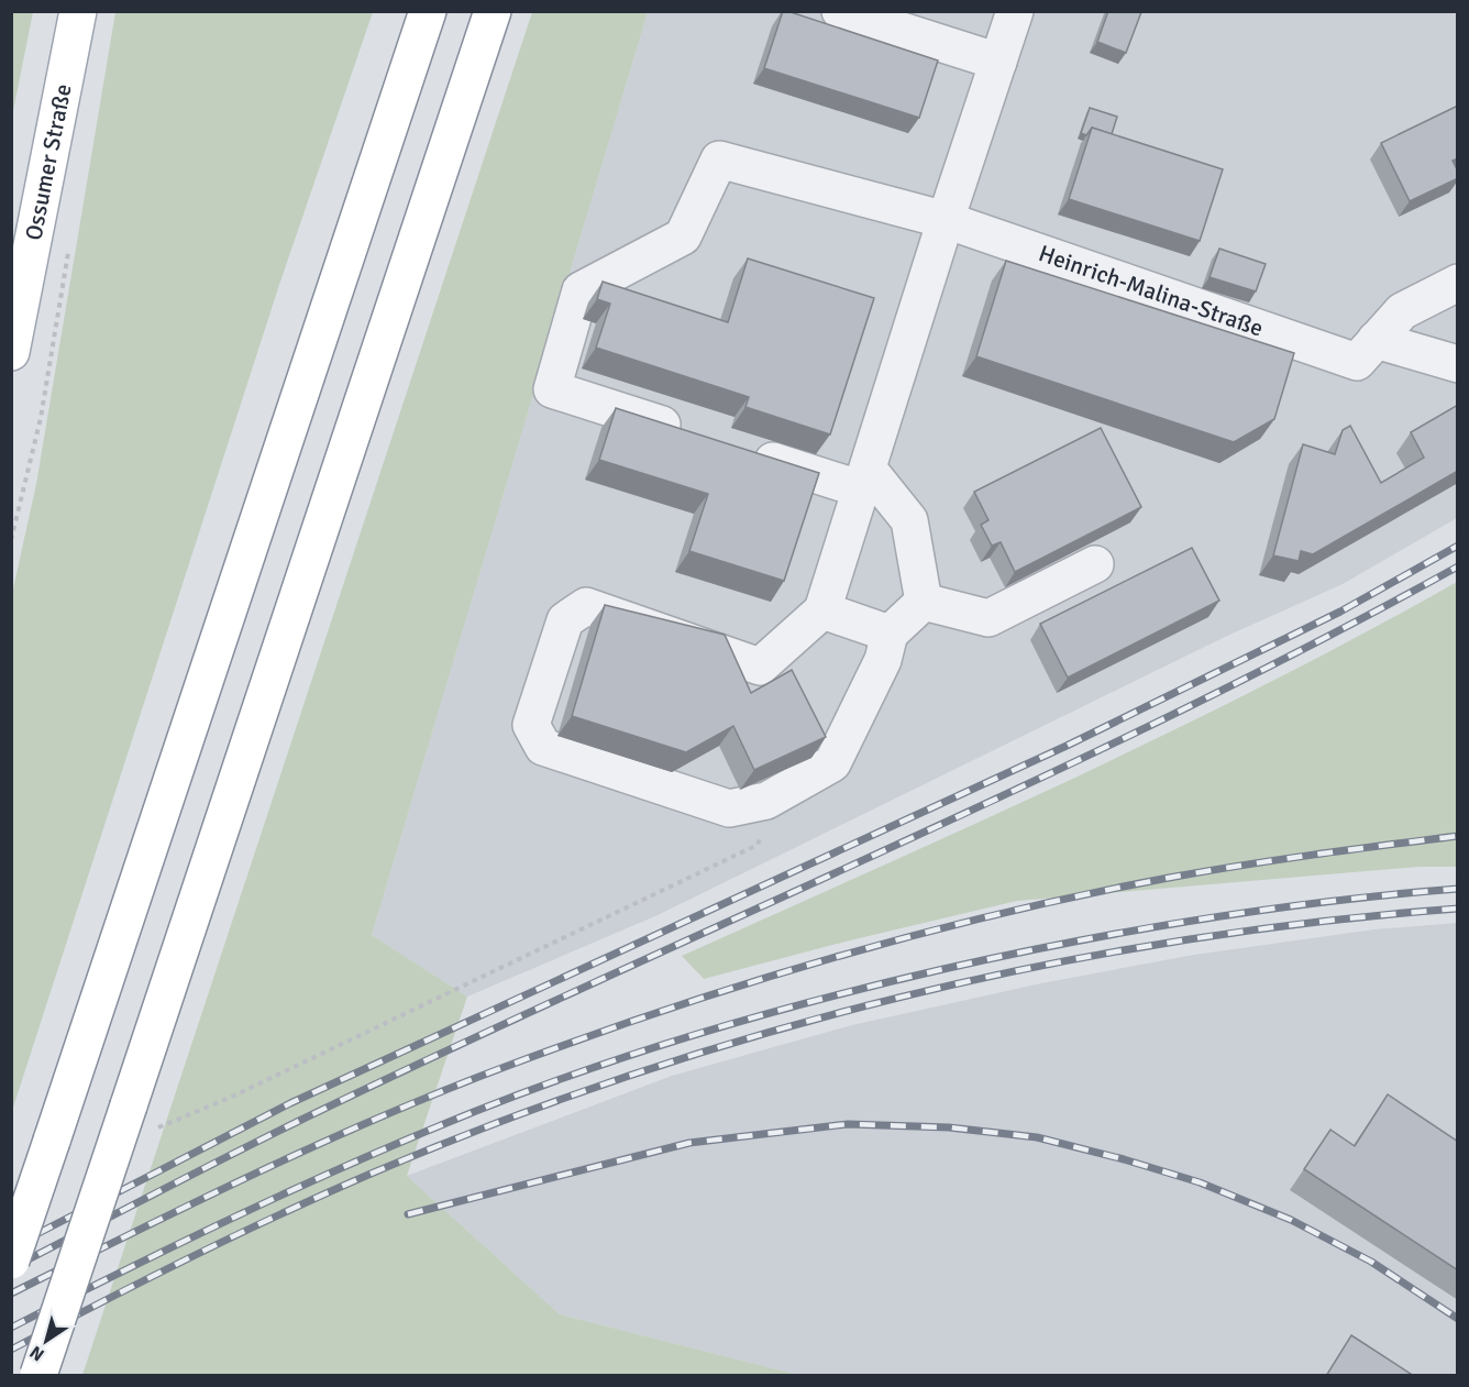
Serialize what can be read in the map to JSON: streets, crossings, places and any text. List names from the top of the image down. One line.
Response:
{"streets":{"main road":["Ossumer Straße"],"street":["Heinrich-Malina-Straße"]},"north":"bottom left"}
